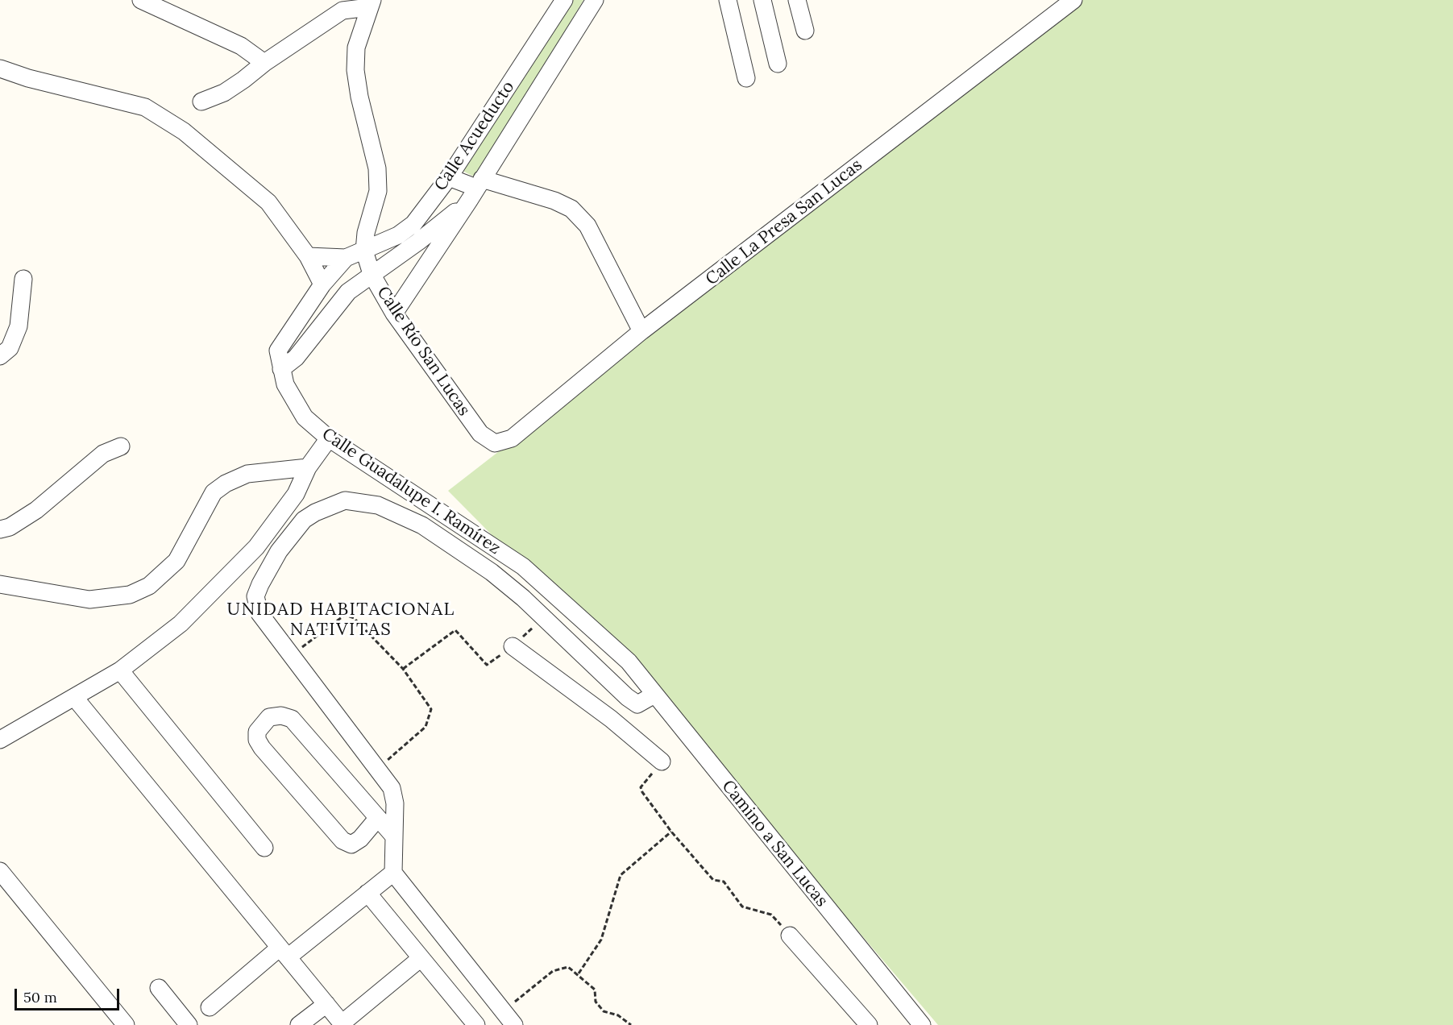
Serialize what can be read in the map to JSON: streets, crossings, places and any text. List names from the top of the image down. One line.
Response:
{"streets":{"street":["Calle Acueducto","Calle La Presa San Lucas","Calle Río San Lucas","Calle Guadalupe I. Ramírez","Camino a San Lucas"]},"crossings":[["Calle Acueducto","Calle Río San Lucas"],["Calle Acueducto","Calle Guadalupe I. Ramírez"],["Calle La Presa San Lucas","Calle Río San Lucas"],["Calle Río San Lucas","Calle Guadalupe I. Ramírez"],["Calle Guadalupe I. Ramírez","Camino a San Lucas"]],"districts":["UNIDAD HABITACIONAL NATIVITAS"],"scale_bar":"50 m"}
